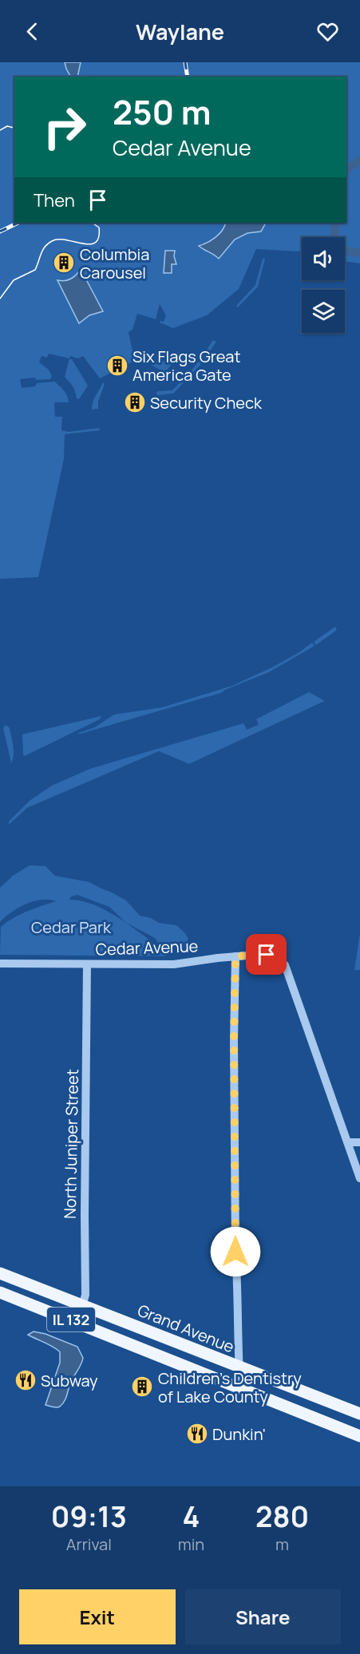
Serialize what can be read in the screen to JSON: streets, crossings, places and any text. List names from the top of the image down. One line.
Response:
{"streets":{"main road":["IL 132","Grand Avenue"],"street":["Cedar Avenue","North Juniper Street"]},"crossings":[["Cedar Avenue","North Juniper Street"],["North Juniper Street","IL 132"],["North Juniper Street","Grand Avenue"]],"parks":["Cedar Park"],"places":{"building":["Columbia Carousel","Six Flags Great America Gate","Security Check","Children's Dentistry of Lake County"],"restaurant":["Subway","Dunkin'"]},"page":{"header":"Waylane","turn":["250 m","Cedar Avenue"],"then":"Then","eta":["09:13","Arrival","4","min","280","m"],"buttons":["Exit","Share"]}}
